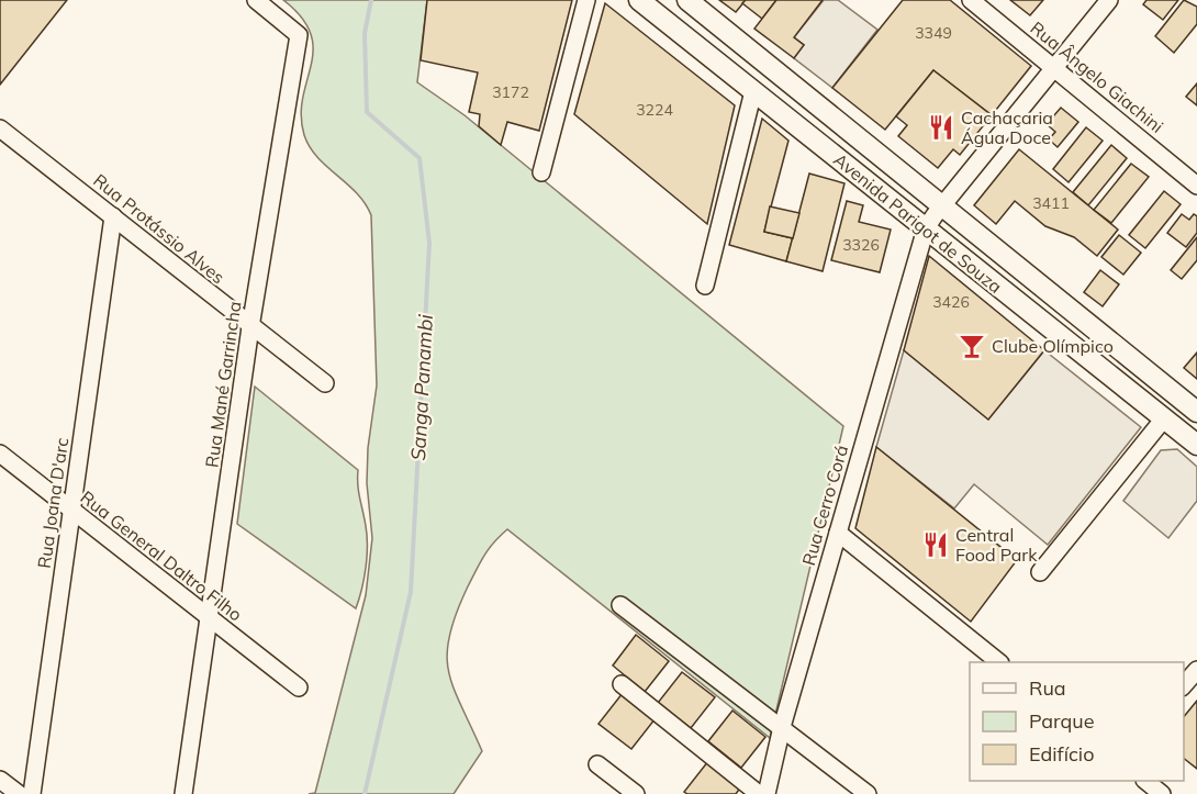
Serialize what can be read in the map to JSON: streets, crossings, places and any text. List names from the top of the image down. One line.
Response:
{"streets":{"main road":["Avenida Parigot de Souza"],"street":["Rua Ângelo Giachini","Rua Protássio Alves","Rua Mané Garrincha","Rua Joana D'arc","Rua Cerro Corá","Rua General Daltro Filho"]},"crossings":[["Rua Ângelo Giachini","Rua Cerro Corá"],["Avenida Parigot de Souza","Rua Cerro Corá"],["Rua Protássio Alves","Rua Mané Garrincha"],["Rua Protássio Alves","Rua Joana D'arc"],["Rua Mané Garrincha","Rua General Daltro Filho"],["Rua Joana D'arc","Rua General Daltro Filho"]],"water":["Sanga Panambi"],"places":{"restaurant":["Cachaçaria Água Doce","Central Food Park"],"bar":["Clube Olímpico"]},"house_numbers":["3349","3172","3224","3411","3326","3426"],"legend":["Rua","Parque","Edifício"]}
